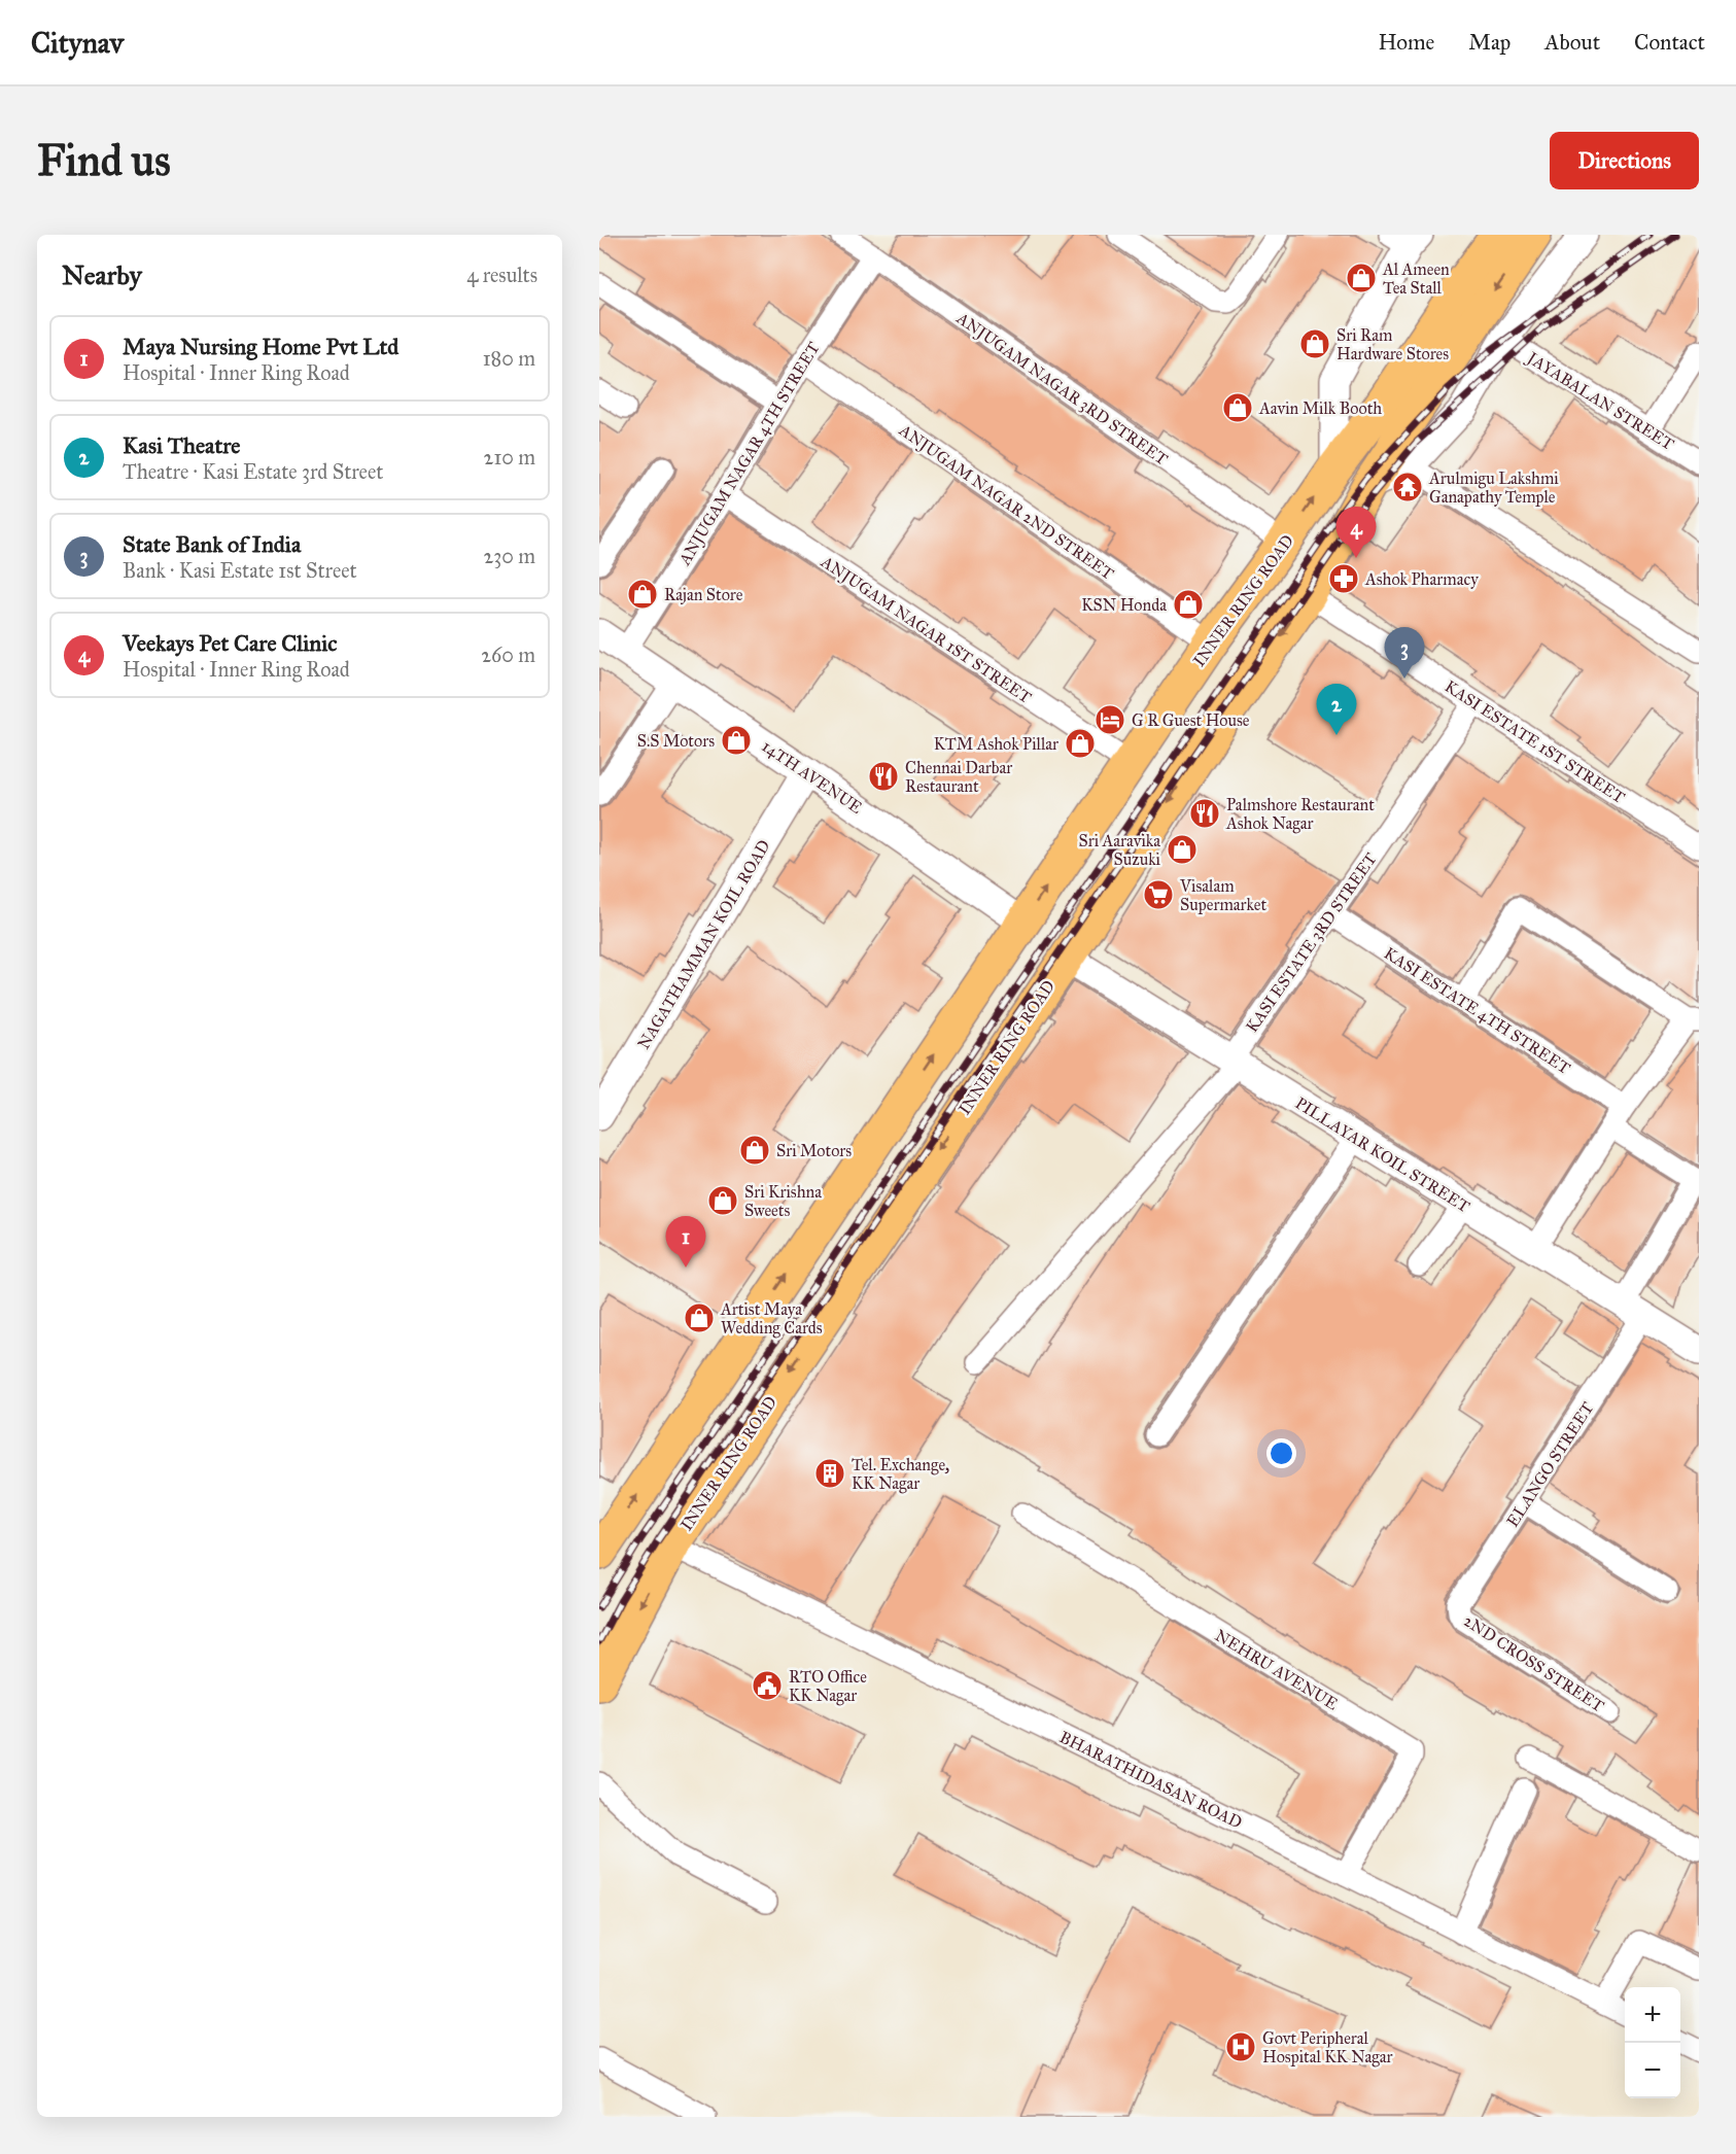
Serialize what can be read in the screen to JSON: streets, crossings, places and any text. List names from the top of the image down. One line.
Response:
{"streets":{"main road":["INNER RING ROAD"],"street":["ANJUGAM NAGAR 3RD STREET","JAYABALAN STREET","ANJUGAM NAGAR 4TH STREET","ANJUGAM NAGAR 2ND STREET","ANJUGAM NAGAR 1ST STREET","KASI ESTATE 1ST STREET","14TH AVENUE","KASI ESTATE 3RD STREET","NAGATHAMMAN KOIL ROAD","KASI ESTATE 4TH STREET","PILLAYAR KOIL STREET","ELANGO STREET","2ND CROSS STREET","NEHRU AVENUE","BHARATHIDASAN ROAD"]},"crossings":[["ANJUGAM NAGAR 3RD STREET","ANJUGAM NAGAR 4TH STREET"],["ANJUGAM NAGAR 3RD STREET","INNER RING ROAD"],["ANJUGAM NAGAR 4TH STREET","ANJUGAM NAGAR 2ND STREET"],["ANJUGAM NAGAR 4TH STREET","ANJUGAM NAGAR 1ST STREET"],["ANJUGAM NAGAR 4TH STREET","14TH AVENUE"],["ANJUGAM NAGAR 2ND STREET","INNER RING ROAD"],["INNER RING ROAD","ANJUGAM NAGAR 1ST STREET"],["INNER RING ROAD","KASI ESTATE 1ST STREET"],["INNER RING ROAD","14TH AVENUE"],["INNER RING ROAD","PILLAYAR KOIL STREET"],["INNER RING ROAD","BHARATHIDASAN ROAD"],["KASI ESTATE 1ST STREET","KASI ESTATE 3RD STREET"],["14TH AVENUE","NAGATHAMMAN KOIL ROAD"],["KASI ESTATE 3RD STREET","KASI ESTATE 4TH STREET"],["KASI ESTATE 3RD STREET","PILLAYAR KOIL STREET"],["PILLAYAR KOIL STREET","ELANGO STREET"],["ELANGO STREET","2ND CROSS STREET"],["NEHRU AVENUE","BHARATHIDASAN ROAD"]],"places":{"shop":["Al Ameen Tea Stall","Sri Ram Hardware Stores","Aavin Milk Booth","Rajan Store","KSN Honda","S.S Motors","KTM Ashok Pillar","Sri Aaravika Suzuki","Sri Motors","Sri Krishna Sweets","Artist Maya Wedding Cards"],"temple":["Arulmigu Lakshmi Ganapathy Temple"],"pharmacy":["Ashok Pharmacy"],"hotel":["G R Guest House"],"restaurant":["Chennai Darbar Restaurant","Palmshore Restaurant Ashok Nagar"],"supermarket":["Visalam Supermarket"],"building":["Tel. Exchange, KK Nagar"],"public building":["RTO Office KK Nagar"],"hospital":["Govt Peripheral Hospital KK Nagar"]},"page":{"header":"Citynav","nav":["Home","Map","About","Contact"],"buttons":"Directions","title":"Find us","heading":["Nearby","4 results"],"list":[{"mark":"1","name":"Maya Nursing Home Pvt Ltd","note":"Hospital · Inner Ring Road","value":"180 m"},{"mark":"2","name":"Kasi Theatre","note":"Theatre · Kasi Estate 3rd Street","value":"210 m"},{"mark":"3","name":"State Bank of India","note":"Bank · Kasi Estate 1st Street","value":"230 m"},{"mark":"4","name":"Veekays Pet Care Clinic","note":"Hospital · Inner Ring Road","value":"260 m"}],"pins":["4","3","2","1"],"map_buttons":["+","−"]}}
